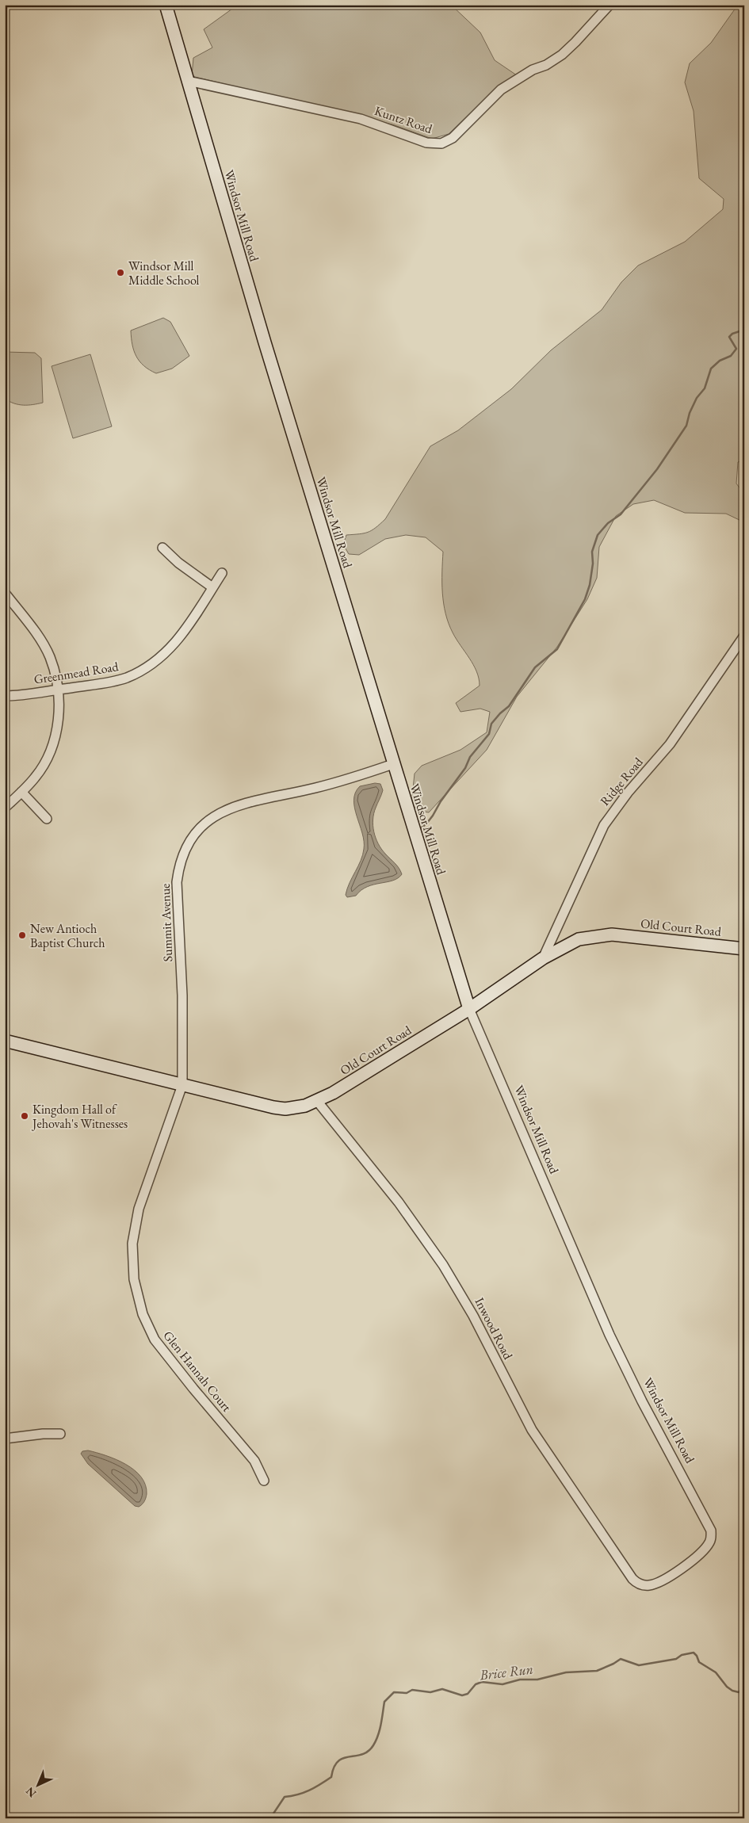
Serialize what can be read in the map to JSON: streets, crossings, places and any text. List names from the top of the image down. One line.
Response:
{"streets":{"main road":["Windsor Mill Road","Old Court Road"],"street":["Kuntz Road","Greenmead Road","Ridge Road","Summit Avenue","Inwood Road","Glen Hannah Court"]},"crossings":[["Kuntz Road","Windsor Mill Road"],["Windsor Mill Road","Summit Avenue"],["Windsor Mill Road","Old Court Road"],["Windsor Mill Road","Inwood Road"],["Ridge Road","Old Court Road"],["Summit Avenue","Old Court Road"],["Summit Avenue","Glen Hannah Court"],["Old Court Road","Inwood Road"],["Old Court Road","Glen Hannah Court"]],"water":["Brice Run"],"places":["Windsor Mill Middle School","New Antioch Baptist Church","Kingdom Hall of Jehovah's Witnesses"],"north":"bottom left"}
